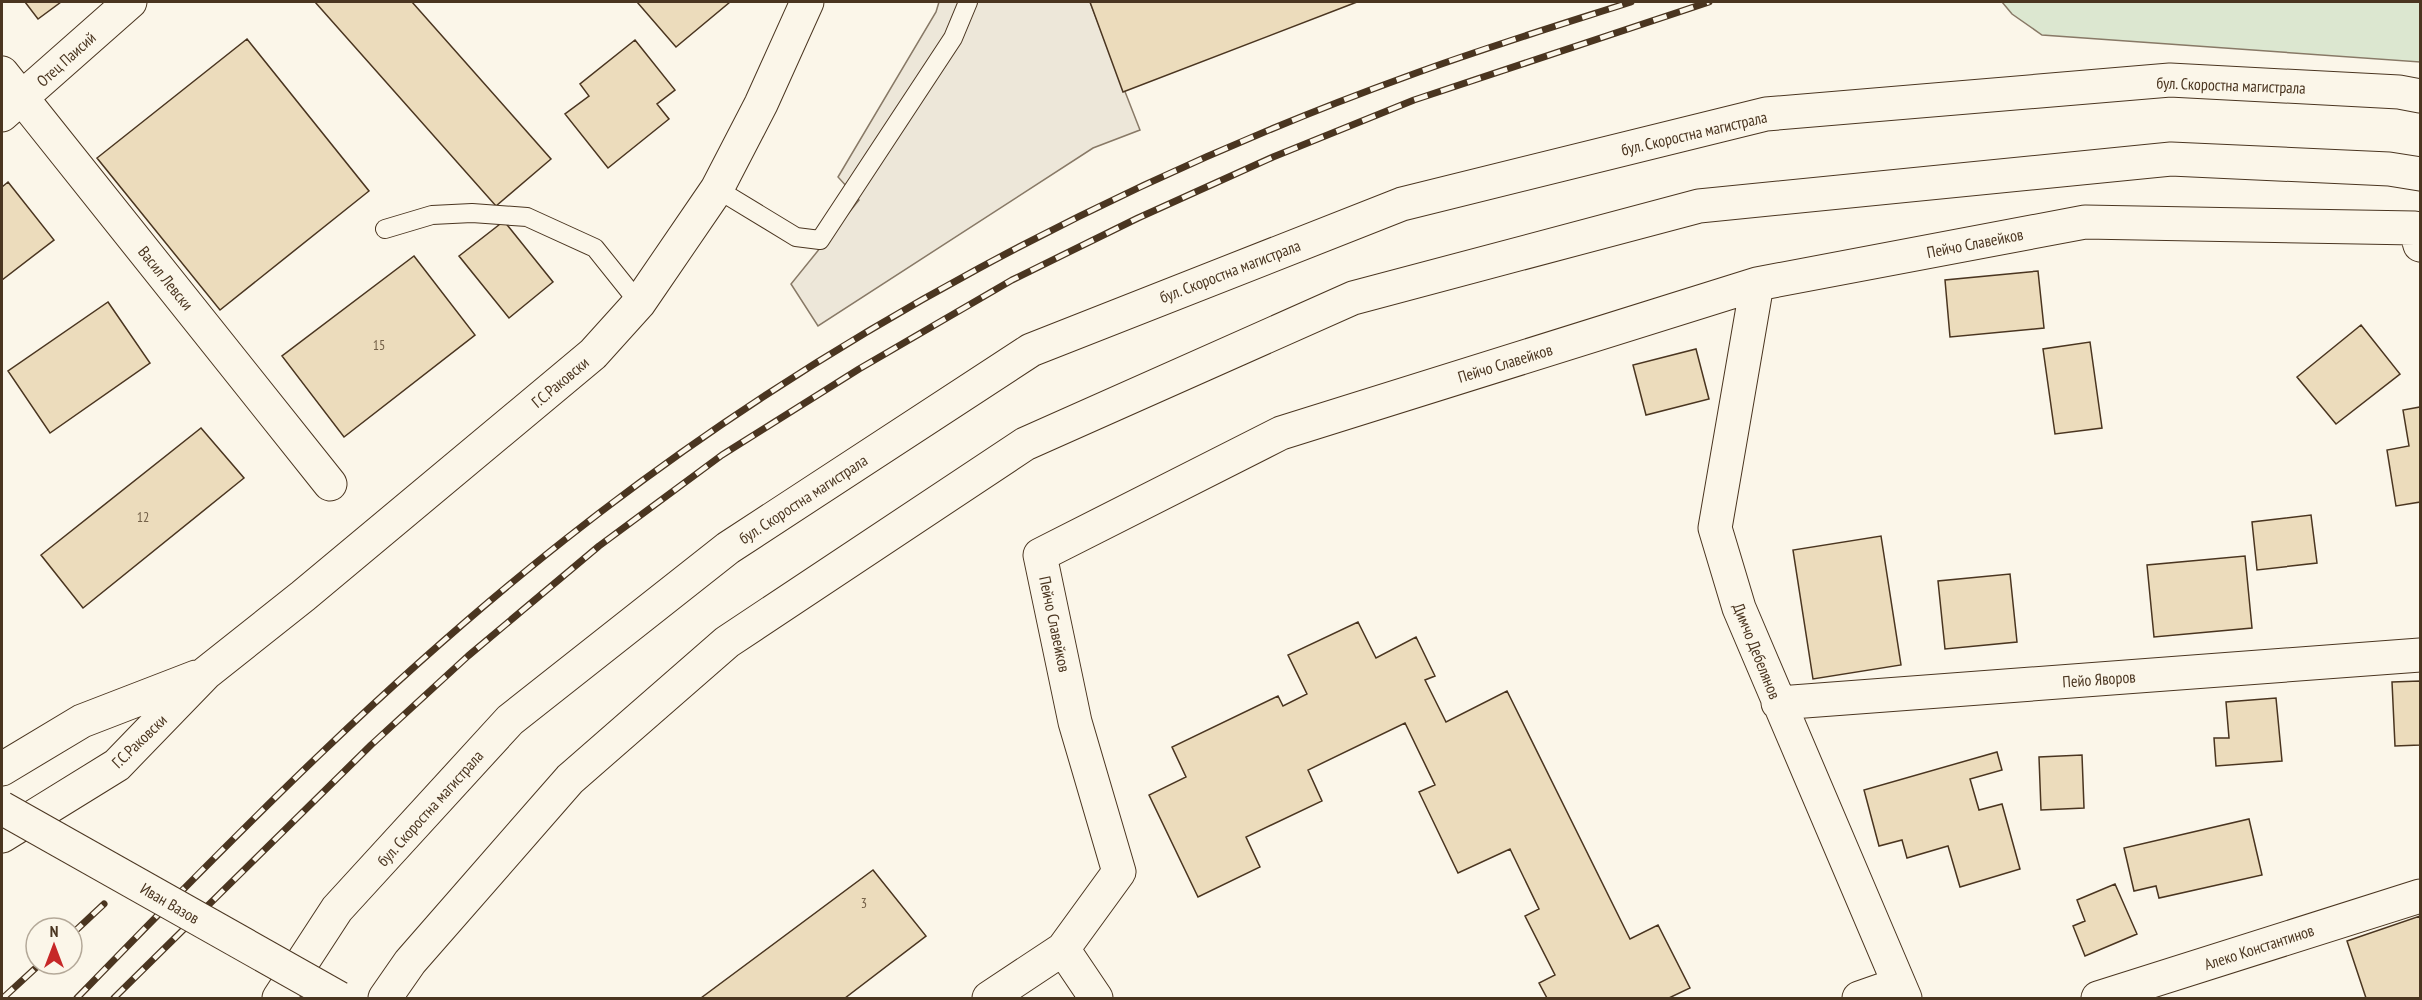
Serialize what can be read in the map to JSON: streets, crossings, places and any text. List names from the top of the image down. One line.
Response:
{"streets":{"main road":["Отец Паисий","бул. Скоростна магистрала","Пейчо Славейков","Васил Левски","Г.С.Раковски","Димчо Дебелянов","Пейо Яворов","Иван Вазов","Алеко Константинов"]},"crossings":[["Отец Паисий","Васил Левски"],["Пейчо Славейков","Димчо Дебелянов"],["Димчо Дебелянов","Пейо Яворов"]],"house_numbers":["15","12","3"],"north":"top"}
